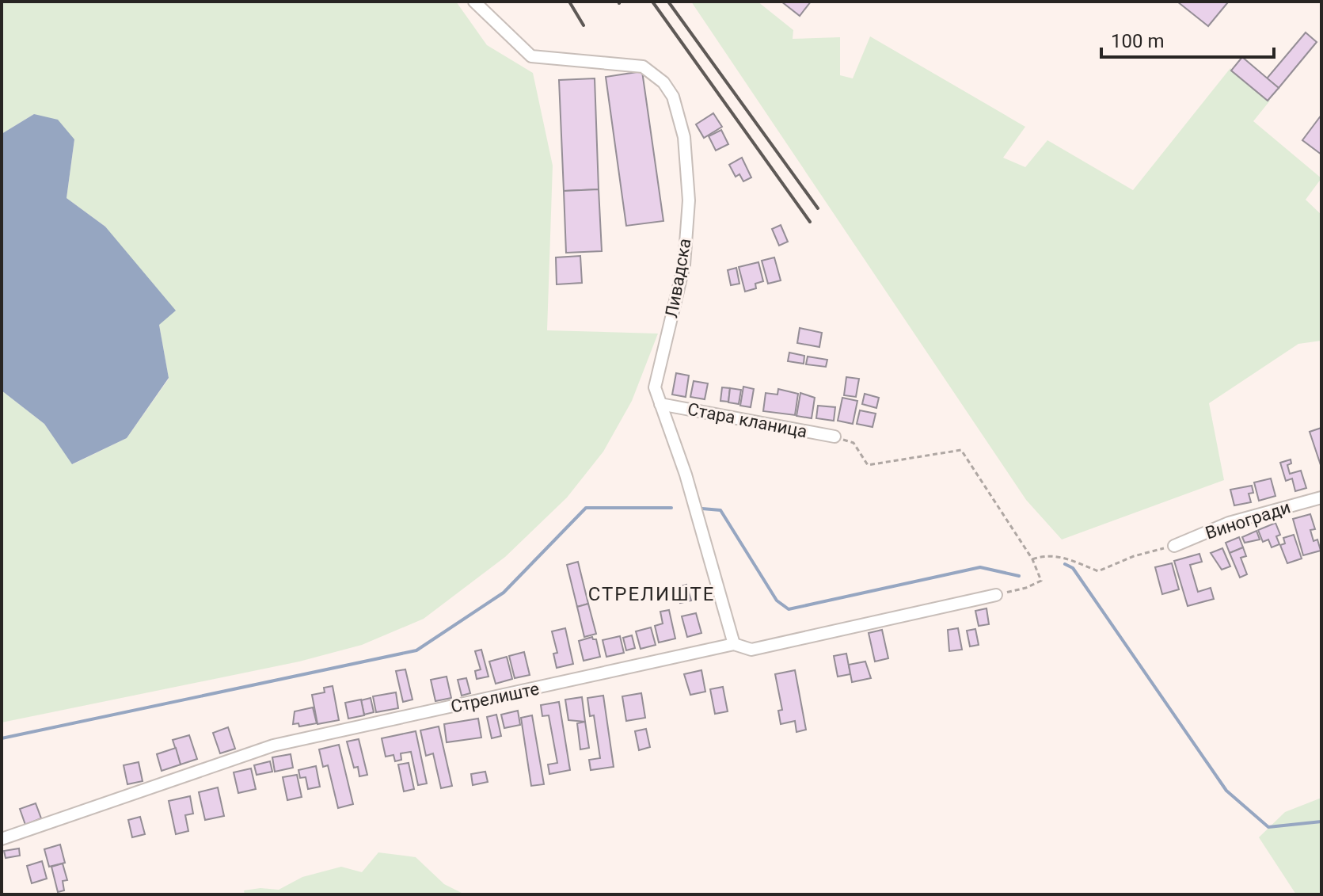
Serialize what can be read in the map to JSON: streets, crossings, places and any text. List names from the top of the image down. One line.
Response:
{"streets":{"street":["Ливадска","Стара кланица","Виногради","Стрелиште"]},"crossings":[["Ливадска","Стара кланица"],["Ливадска","Стрелиште"]],"districts":["СТРЕЛИШТЕ"],"scale_bar":"100 m"}
